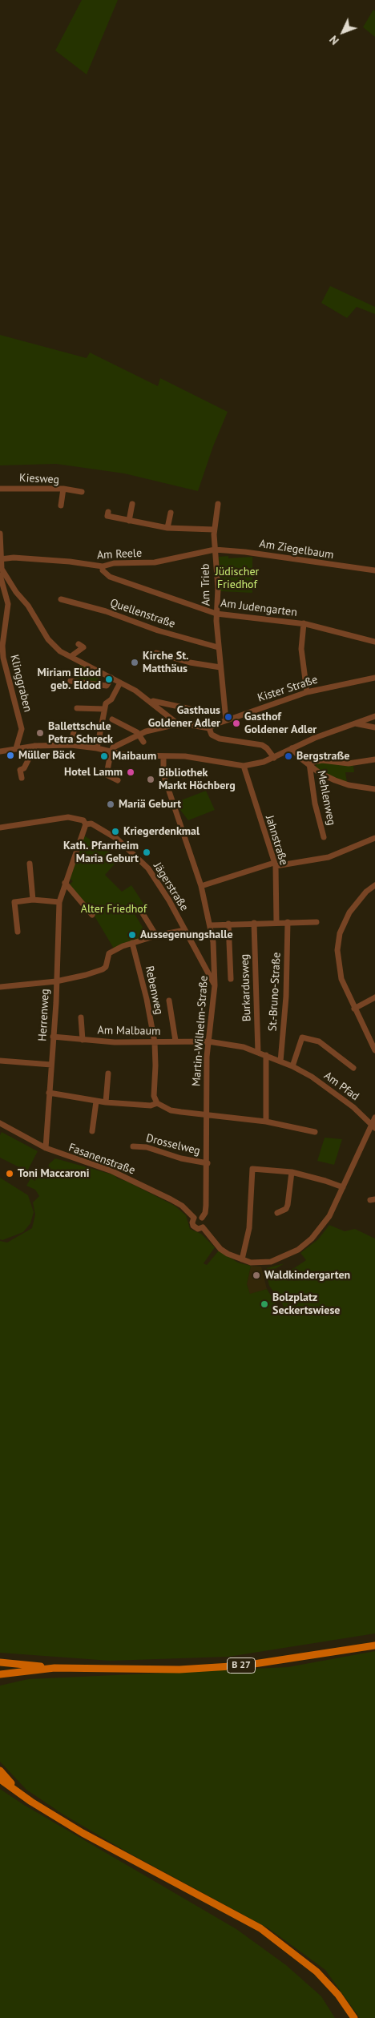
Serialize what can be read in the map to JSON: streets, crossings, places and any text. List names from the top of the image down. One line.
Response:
{"streets":{"main road":["B 27"],"street":["Kiesweg","Am Ziegelbaum","Am Reele","Am Trieb","Am Judengarten","Quellenstraße","Klinggraben","Kister Straße","Mehlenweg","Jahnstraße","Jägerstraße","Burkardusweg","Rebenweg","St.-Bruno-Straße","Herrenweg","Am Malbaum","Martin-Wilhelm-Straße","Am Pfad","Drosselweg","Fasanenstraße"]},"crossings":[["Am Ziegelbaum","Am Reele"],["Am Ziegelbaum","Am Trieb"],["Am Reele","Am Trieb"],["Am Reele","Am Judengarten"],["Am Trieb","Am Judengarten"],["Am Trieb","Quellenstraße"],["Am Trieb","Kister Straße"],["Jägerstraße","Herrenweg"],["Jägerstraße","Martin-Wilhelm-Straße"],["Burkardusweg","Am Pfad"],["Rebenweg","Am Malbaum"],["St.-Bruno-Straße","Am Pfad"],["Herrenweg","Am Malbaum"],["Herrenweg","Fasanenstraße"],["Am Malbaum","Martin-Wilhelm-Straße"],["Am Malbaum","Am Pfad"],["Martin-Wilhelm-Straße","Am Pfad"],["Martin-Wilhelm-Straße","Drosselweg"],["Martin-Wilhelm-Straße","Fasanenstraße"]],"parks":["Jüdischer Friedhof","Alter Friedhof"],"places":["Kirche St. Matthäus","Miriam Eldod geb. Eldod","Gasthaus Goldener Adler","Gasthof Goldener Adler","Ballettschule Petra Schreck","Müller Bäck","Maibaum","Bergstraße","Hotel Lamm","Bibliothek Markt Höchberg","Mariä Geburt","Kriegerdenkmal","Kath. Pfarrheim Maria Geburt","Aussegenungshalle","Toni Maccaroni","Waldkindergarten","Bolzplatz Seckertswiese"],"north":"bottom left"}
